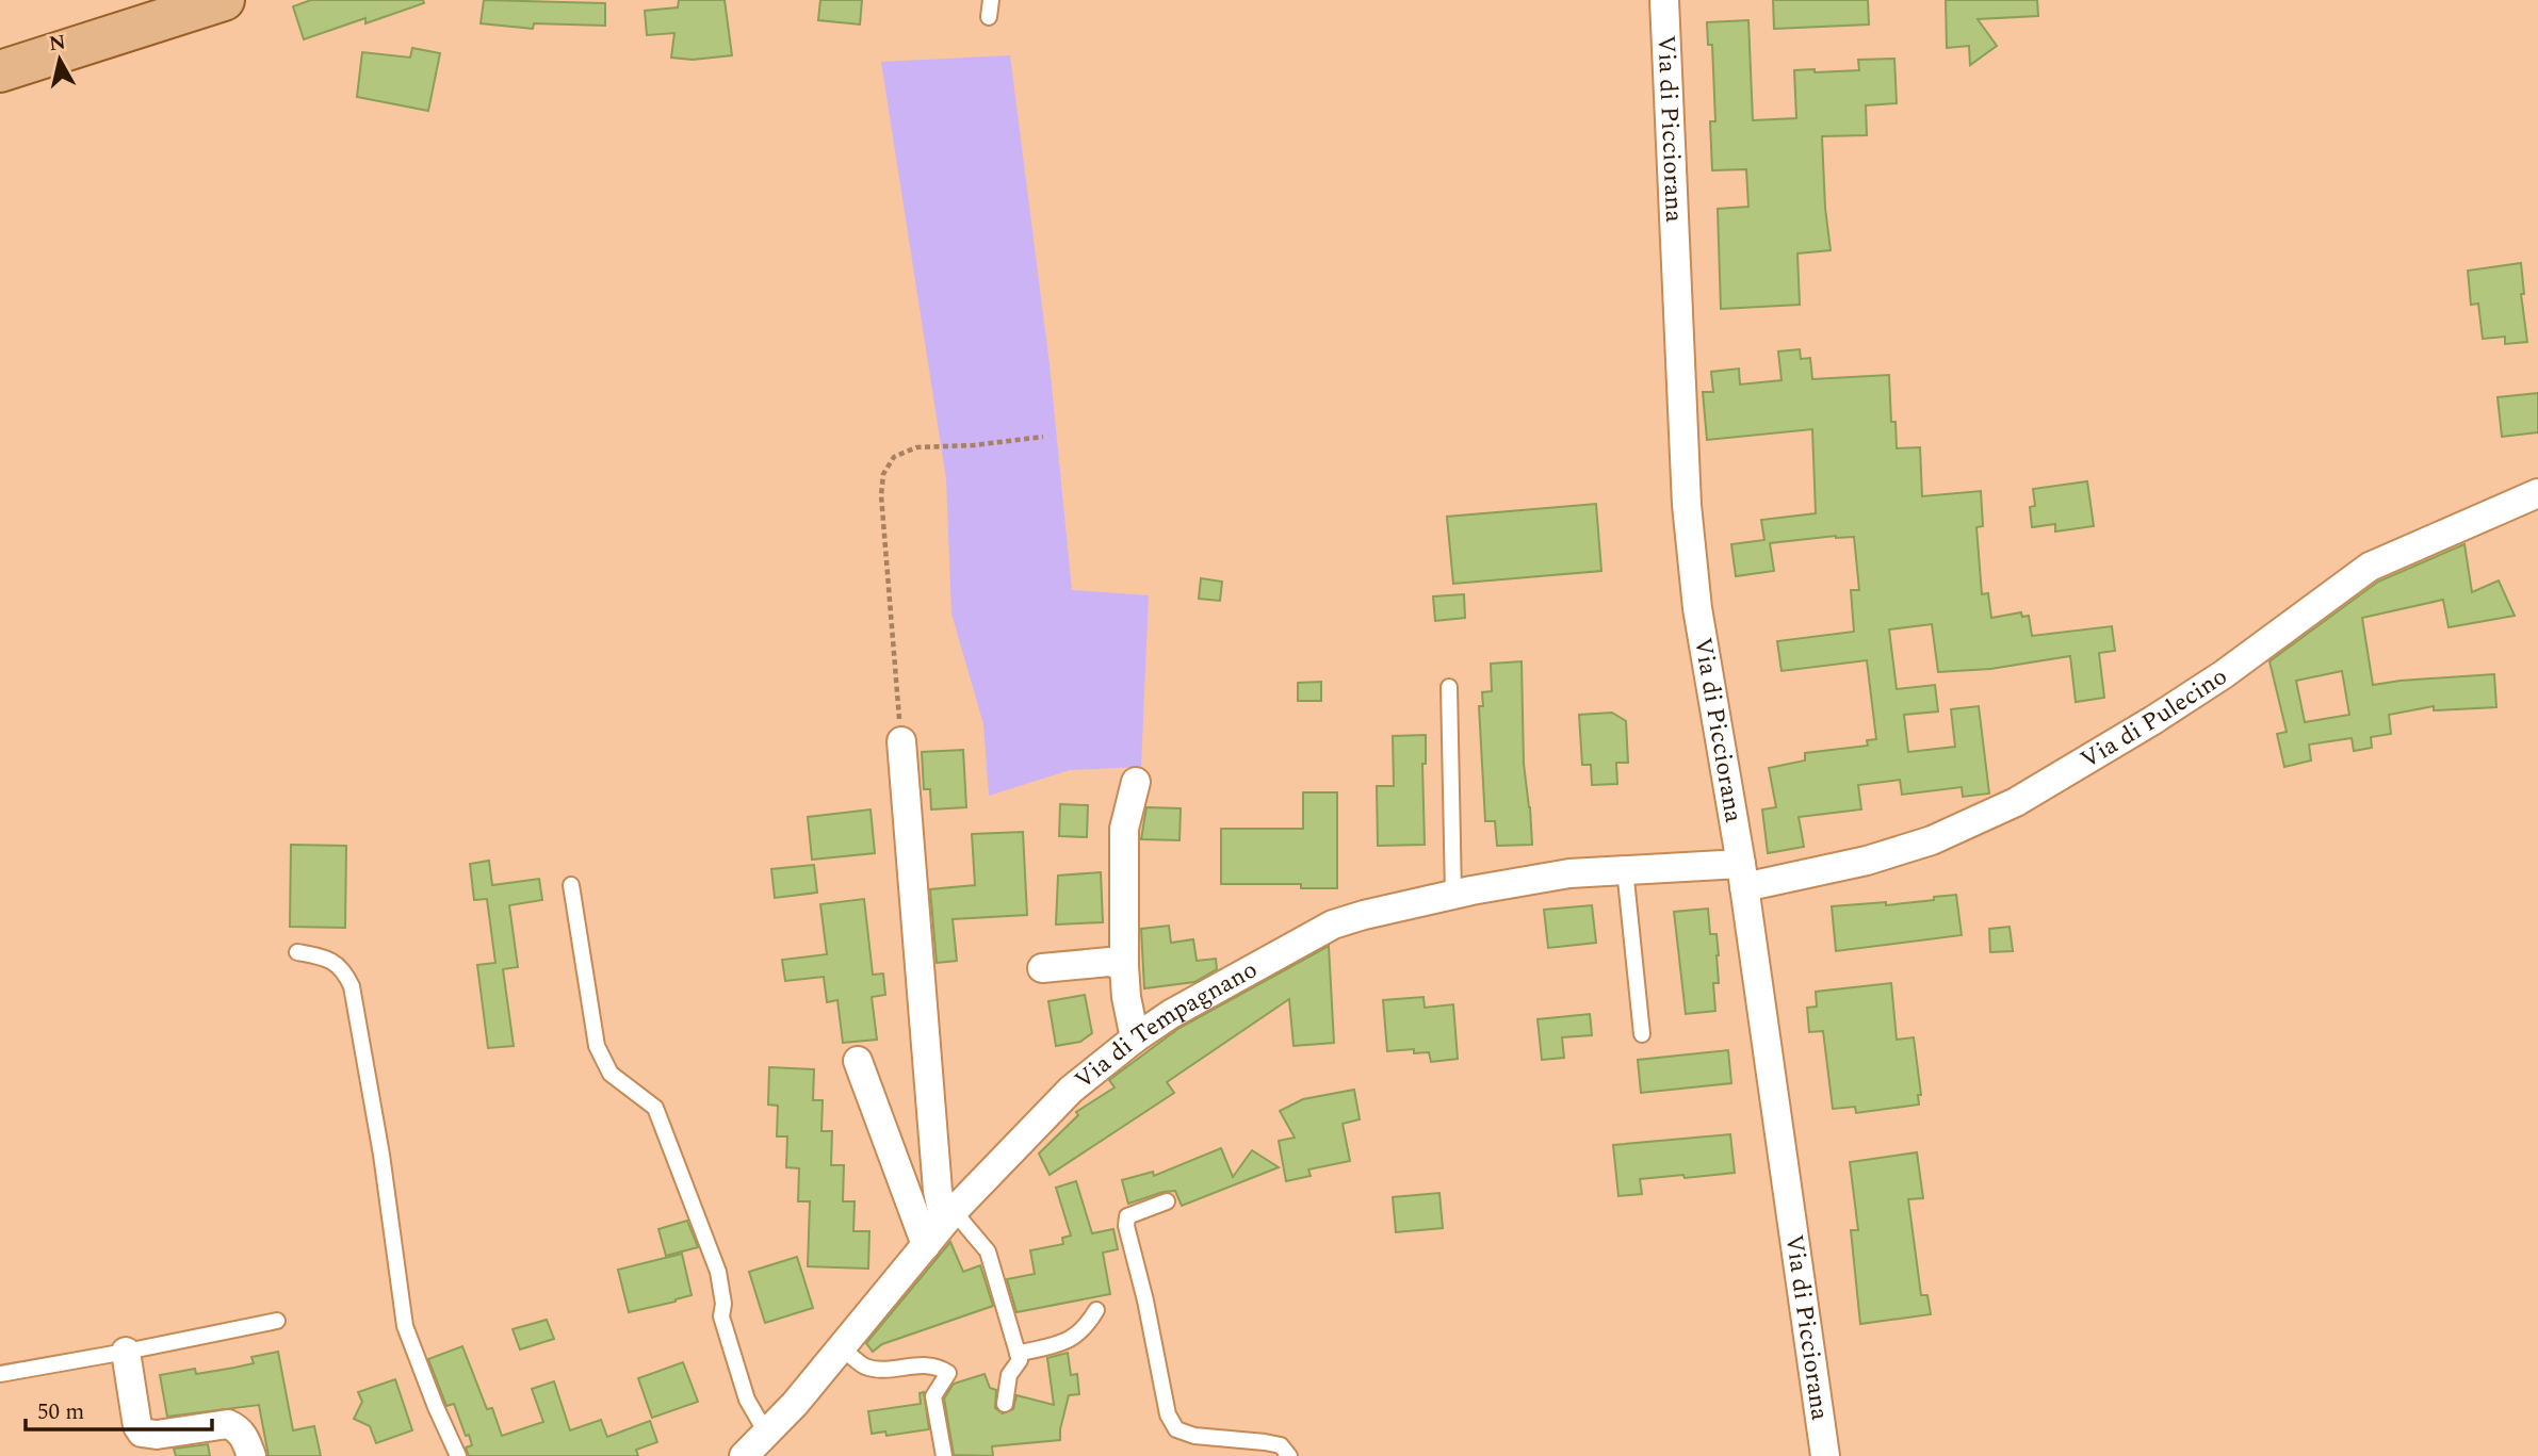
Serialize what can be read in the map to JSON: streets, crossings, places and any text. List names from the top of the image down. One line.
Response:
{"streets":{"street":["Via di Picciorana","Via di Pulecino","Via di Tempagnano"]},"crossings":[["Via di Picciorana","Via di Pulecino"],["Via di Picciorana","Via di Tempagnano"],["Via di Pulecino","Via di Tempagnano"]],"scale_bar":"50 m","north":"top"}
